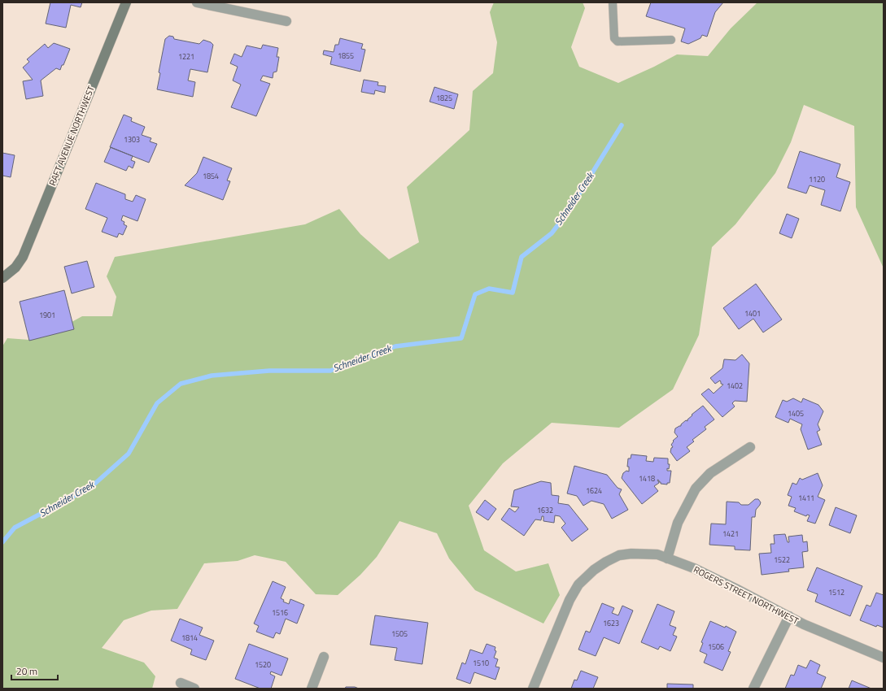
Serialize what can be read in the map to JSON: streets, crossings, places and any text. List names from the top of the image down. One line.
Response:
{"streets":{"street":["RAFT AVENUE NORTHWEST","ROGERS STREET NORTHWEST"]},"water":["Schneider Creek"],"house_numbers":["1855","1221","1825","1303","1854","1120","1401","1901","1402","1405","1418","1624","1411","1632","1421","1522","1512","1516","1623","1505","1814","1506","1510","1520"],"scale_bar":"20 m"}
